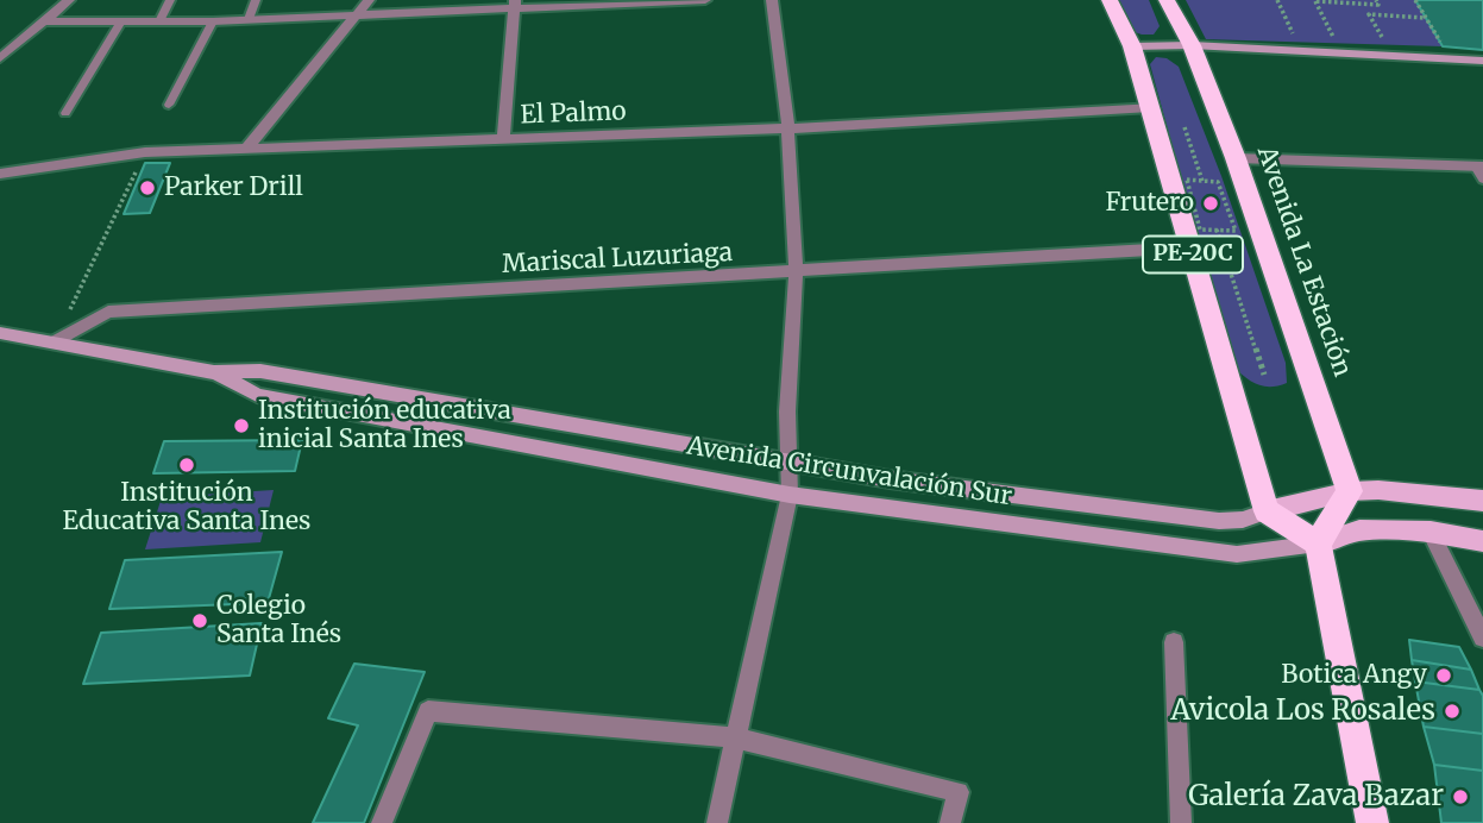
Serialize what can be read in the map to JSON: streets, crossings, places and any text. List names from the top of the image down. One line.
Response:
{"streets":{"highway":["PE-20C","Avenida La Estación"],"main road":["Avenida Circunvalación Sur"],"street":["El Palmo","Mariscal Luzuriaga"]},"crossings":[["El Palmo","PE-20C"],["PE-20C","Mariscal Luzuriaga"],["PE-20C","Avenida Circunvalación Sur"],["Mariscal Luzuriaga","Avenida Circunvalación Sur"],["Avenida La Estación","Avenida Circunvalación Sur"]],"places":["Parker Drill","Frutero","Institución educativa inicial Santa Ines","Institución Educativa Santa Ines","Colegio Santa Inés","Botica Angy","Avicola Los Rosales","Galería Zava Bazar"]}
